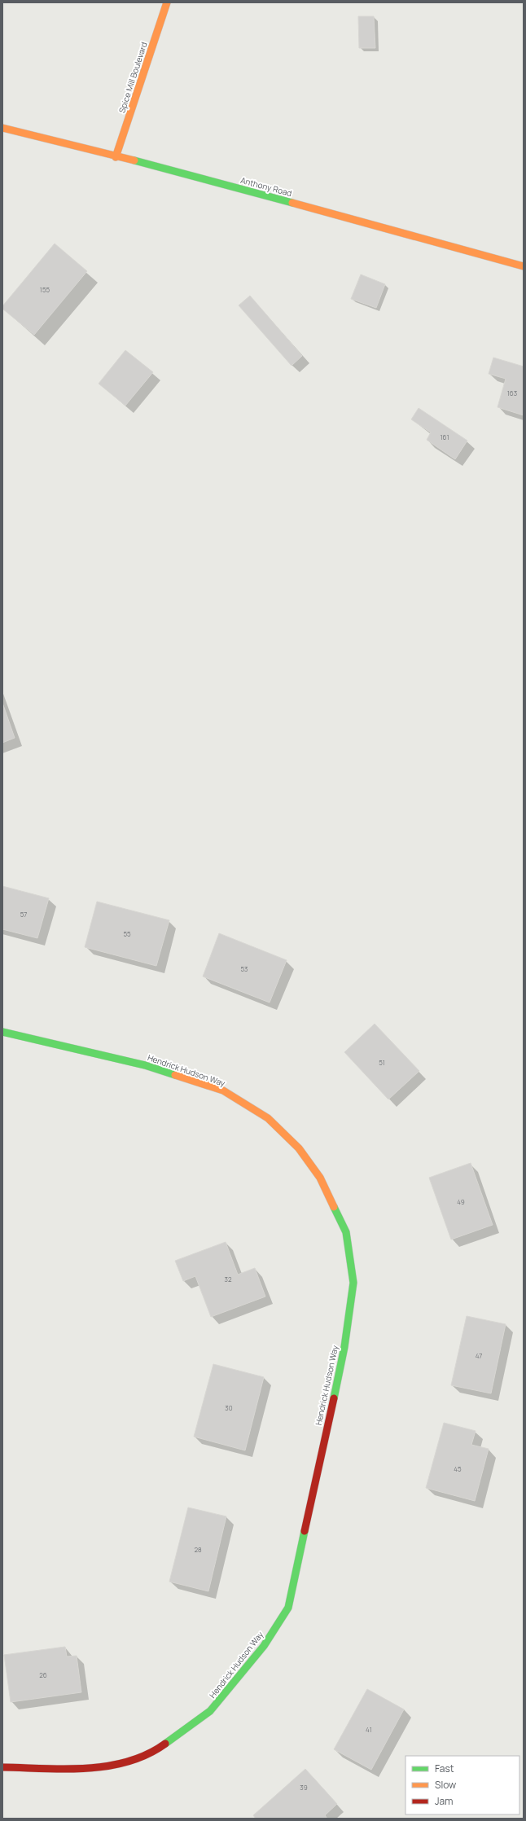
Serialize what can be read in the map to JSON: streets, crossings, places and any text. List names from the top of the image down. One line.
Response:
{"streets":{"street":["Spice Mill Boulevard","Anthony Road","Hendrick Hudson Way"]},"crossings":[["Spice Mill Boulevard","Anthony Road"]],"house_numbers":["155","163","161","57","55","53","51","49","32","47","30","45","28","26","41","39"],"legend":["Fast","Slow","Jam"]}
